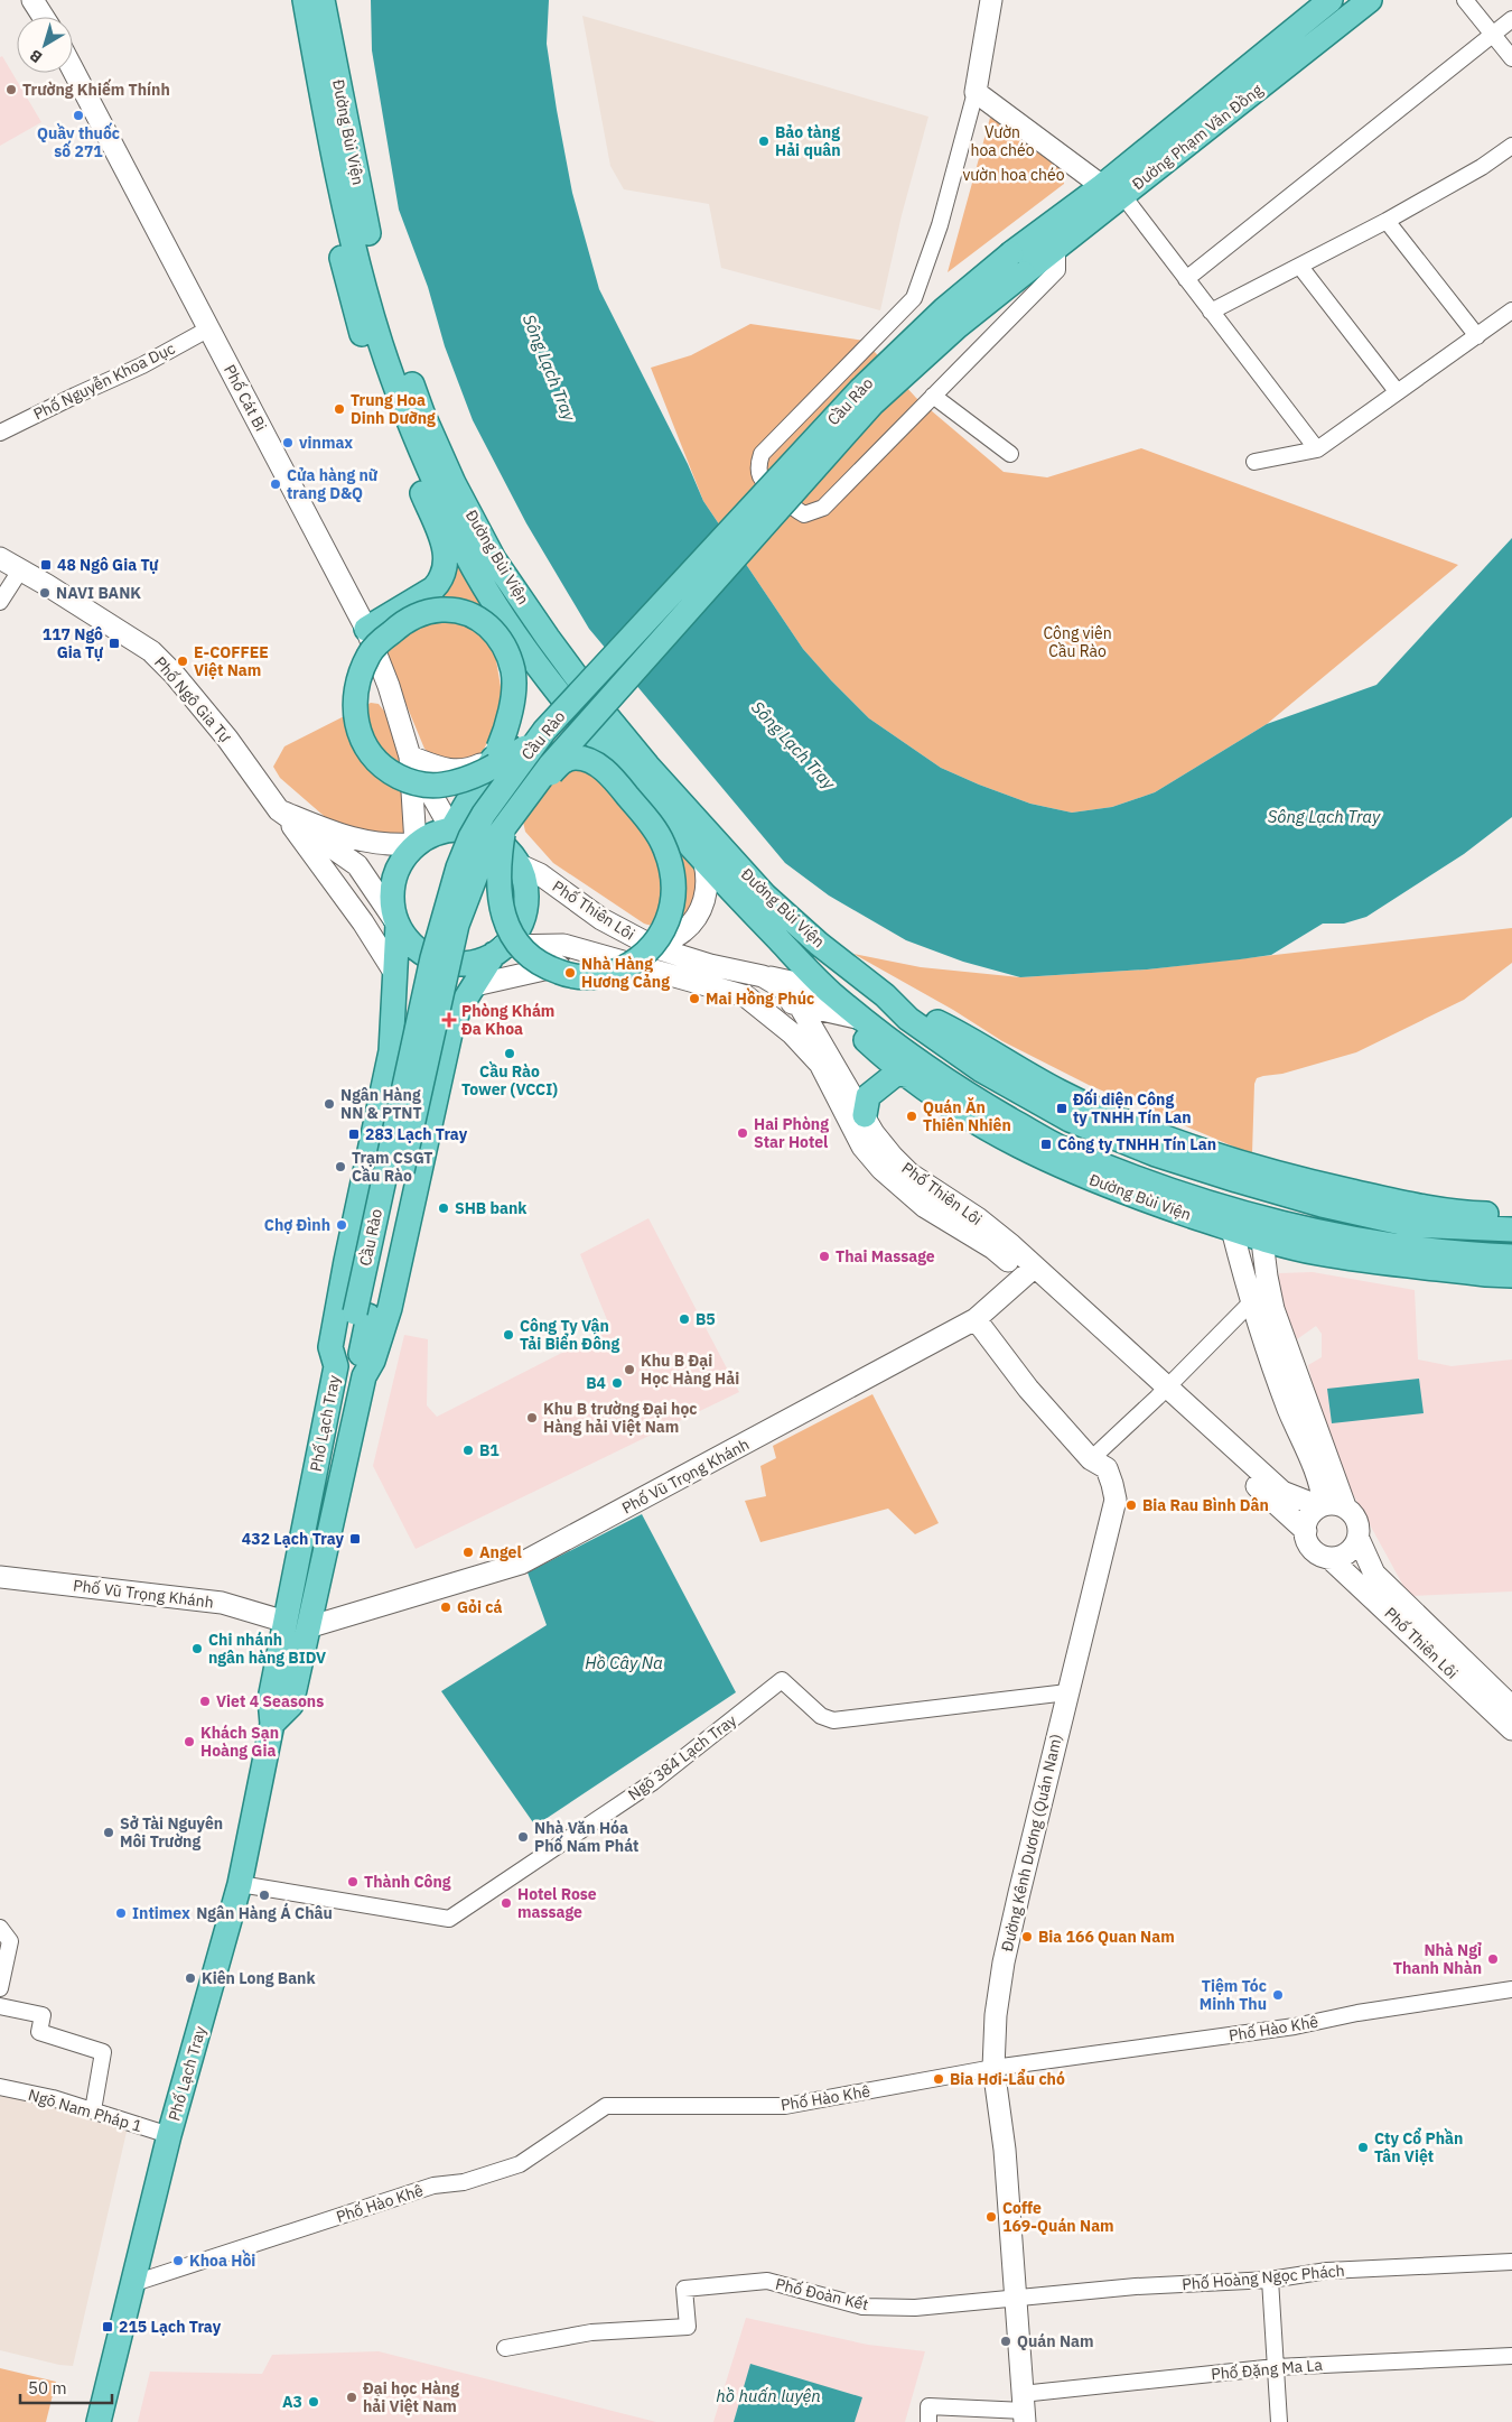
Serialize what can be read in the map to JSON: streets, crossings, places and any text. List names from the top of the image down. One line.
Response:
{"streets":{"main road":["Đường Bùi Viện","Đường Phạm Văn Đồng","Cầu Rào","Phố Lạch Tray"],"street":["Phố Nguyễn Khoa Dục","Phố Cát Bi","Phố Ngô Gia Tự","Phố Thiên Lôi","Phố Vũ Trọng Khánh","Ngõ 384 Lạch Tray","Đường Kênh Dương (Quán Nam)","Phố Hào Khê","Ngõ Nam Pháp 1","Phố Hoàng Ngọc Phách","Phố Đoàn Kết","Phố Đặng Ma La"]},"crossings":[["Đường Bùi Viện","Phố Cát Bi"],["Đường Phạm Văn Đồng","Cầu Rào"],["Phố Nguyễn Khoa Dục","Phố Cát Bi"],["Phố Cát Bi","Phố Ngô Gia Tự"],["Phố Cát Bi","Phố Thiên Lôi"],["Phố Cát Bi","Phố Lạch Tray"],["Cầu Rào","Phố Lạch Tray"],["Phố Ngô Gia Tự","Phố Thiên Lôi"],["Phố Ngô Gia Tự","Phố Lạch Tray"],["Phố Thiên Lôi","Phố Lạch Tray"],["Phố Thiên Lôi","Phố Vũ Trọng Khánh"],["Phố Lạch Tray","Phố Vũ Trọng Khánh"],["Phố Lạch Tray","Ngõ 384 Lạch Tray"],["Phố Lạch Tray","Phố Hào Khê"],["Phố Lạch Tray","Ngõ Nam Pháp 1"],["Phố Vũ Trọng Khánh","Đường Kênh Dương (Quán Nam)"],["Ngõ 384 Lạch Tray","Đường Kênh Dương (Quán Nam)"],["Đường Kênh Dương (Quán Nam)","Phố Hào Khê"],["Đường Kênh Dương (Quán Nam)","Phố Hoàng Ngọc Phách"],["Đường Kênh Dương (Quán Nam)","Phố Đoàn Kết"],["Đường Kênh Dương (Quán Nam)","Phố Đặng Ma La"],["Phố Hoàng Ngọc Phách","Phố Đoàn Kết"]],"water":["Sông Lạch Tray","Hồ Cây Na","hồ huấn luyện"],"parks":["Vườn hoa chéo","vườn hoa chéo","Công viên Cầu Rào"],"places":{"other":["Trường Khiếm Thính","Quầy thuốc số 271","Bảo tàng Hải quân","Trung Hoa Dinh Dưỡng","vinmax","Cửa hàng nữ trang D&Q","NAVI BANK","E-COFFEE Việt Nam","Nhà Hàng Hương Cảng","Mai Hồng Phúc","Cầu Rào Tower (VCCI)","Ngân Hàng NN & PTNT","Quán Ăn Thiên Nhiên","Hai Phòng Star Hotel","Trạm CSGT Cầu Rào","SHB bank","Chợ Đình","Thai Massage","B5","Công Ty Vận Tải Biển Đông","Khu B Đại Học Hàng Hải","B4","Khu B trường Đại học Hàng hải Việt Nam","B1","Bia Rau Bình Dân","Angel","Gỏi cá","Chi nhánh ngân hàng BIDV","Viet 4 Seasons","Khách Sạn Hoàng Gia","Sở Tài Nguyên Môi Trường","Nhà Văn Hóa Phố Nam Phát","Thành Công","Ngân Hàng Á Châu","Hotel Rose massage","Intimex","Bia 166 Quan Nam","Nhà Ngỉ Thanh Nhàn","Kiên Long Bank","Tiệm Tóc Minh Thu","Bia Hơi-Lẩu chó","Cty Cổ Phần Tân Việt","Coffe 169-Quán Nam","Khoa Hồi","Quán Nam","Đại học Hàng hải Việt Nam","A3"],"transit":["48 Ngô Gia Tự","117 Ngô Gia Tự","Đối diện Công ty TNHH Tín Lan","283 Lạch Tray","Công ty TNHH Tín Lan","432 Lạch Tray","215 Lạch Tray"],"health":["Phòng Khám Đa Khoa"]},"scale_bar":"50 m","north":"bottom left"}
